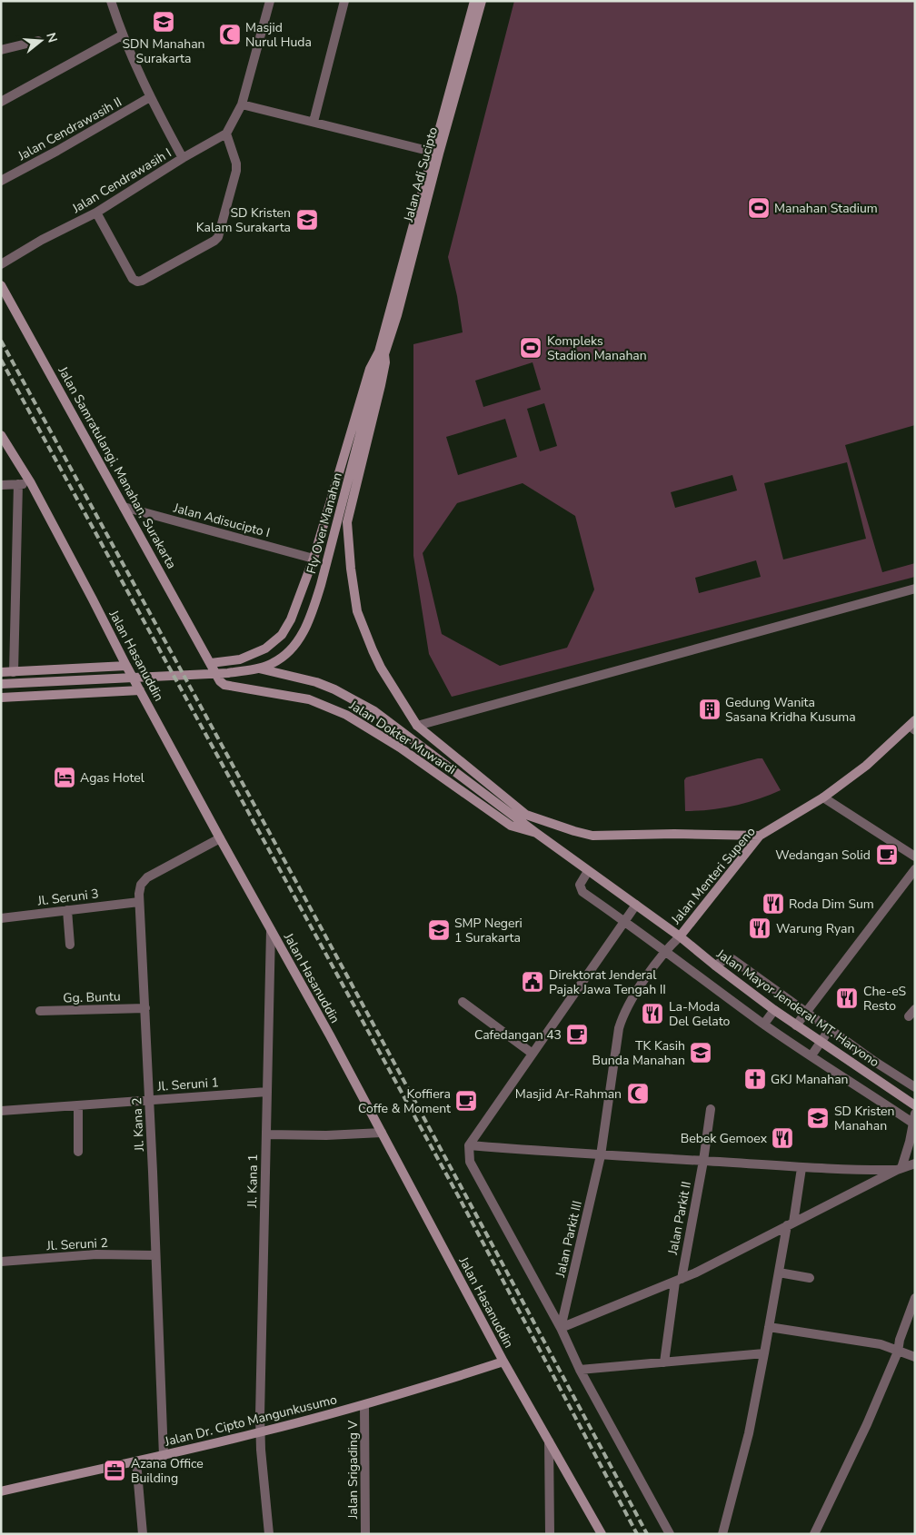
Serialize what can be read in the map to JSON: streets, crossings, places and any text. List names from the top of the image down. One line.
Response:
{"streets":{"main road":["Jalan Adi Sucipto","Jalan Samratulangi, Manahan, Surakarta","Fly Over Manahan","Jalan Hasanuddin","Jalan Dokter Muwardi","Jalan Menteri Supeno","Jalan Mayor Jenderal MT. Haryono","Jalan Dr. Cipto Mangunkusumo"],"street":["Jalan Cendrawasih II","Jalan Cendrawasih I","Jalan Adisucipto I","Jl. Seruni 3","Gg. Buntu","Jl. Seruni 1","Jl. Kana 2","Jl. Kana 1","Jalan Parkit II","Jalan Parkit III","Jl. Seruni 2","Jalan Srigading V"]},"crossings":[["Jalan Adi Sucipto","Jalan Samratulangi, Manahan, Surakarta"],["Jalan Adi Sucipto","Jalan Adisucipto I"],["Jalan Adi Sucipto","Fly Over Manahan"],["Jalan Samratulangi, Manahan, Surakarta","Jalan Adisucipto I"],["Jalan Samratulangi, Manahan, Surakarta","Jalan Dokter Muwardi"],["Fly Over Manahan","Jalan Dokter Muwardi"],["Fly Over Manahan","Jalan Mayor Jenderal MT. Haryono"],["Jalan Hasanuddin","Jl. Kana 2"],["Jalan Hasanuddin","Jl. Kana 1"],["Jalan Hasanuddin","Jalan Dr. Cipto Mangunkusumo"],["Jalan Dokter Muwardi","Jalan Mayor Jenderal MT. Haryono"],["Jalan Menteri Supeno","Jalan Mayor Jenderal MT. Haryono"],["Jalan Menteri Supeno","Jalan Parkit III"],["Jl. Seruni 3","Jl. Kana 2"],["Gg. Buntu","Jl. Kana 2"],["Jl. Seruni 1","Jl. Kana 2"],["Jl. Seruni 1","Jl. Kana 1"],["Jl. Kana 2","Jl. Seruni 2"],["Jl. Kana 2","Jalan Dr. Cipto Mangunkusumo"],["Jl. Kana 1","Jalan Dr. Cipto Mangunkusumo"],["Jalan Dr. Cipto Mangunkusumo","Jalan Srigading V"]],"places":{"school or university":["SDN Manahan Surakarta","SD Kristen Kalam Surakarta","SMP Negeri 1 Surakarta","TK Kasih Bunda Manahan","SD Kristen Manahan"],"mosque":["Masjid Nurul Huda","Masjid Ar-Rahman"],"sports":["Manahan Stadium","Kompleks Stadion Manahan"],"building":["Gedung Wanita Sasana Kridha Kusuma"],"hotel":["Agas Hotel"],"cafe":["Wedangan Solid","Cafedangan 43","Koffiera Coffe & Moment"],"restaurant":["Roda Dim Sum","Warung Ryan","Che-eS Resto","La-Moda Del Gelato","Bebek Gemoex"],"public building":["Direktorat Jenderal Pajak Jawa Tengah II"],"church":["GKJ Manahan"],"office":["Azana Office Building"]},"north":"right"}
